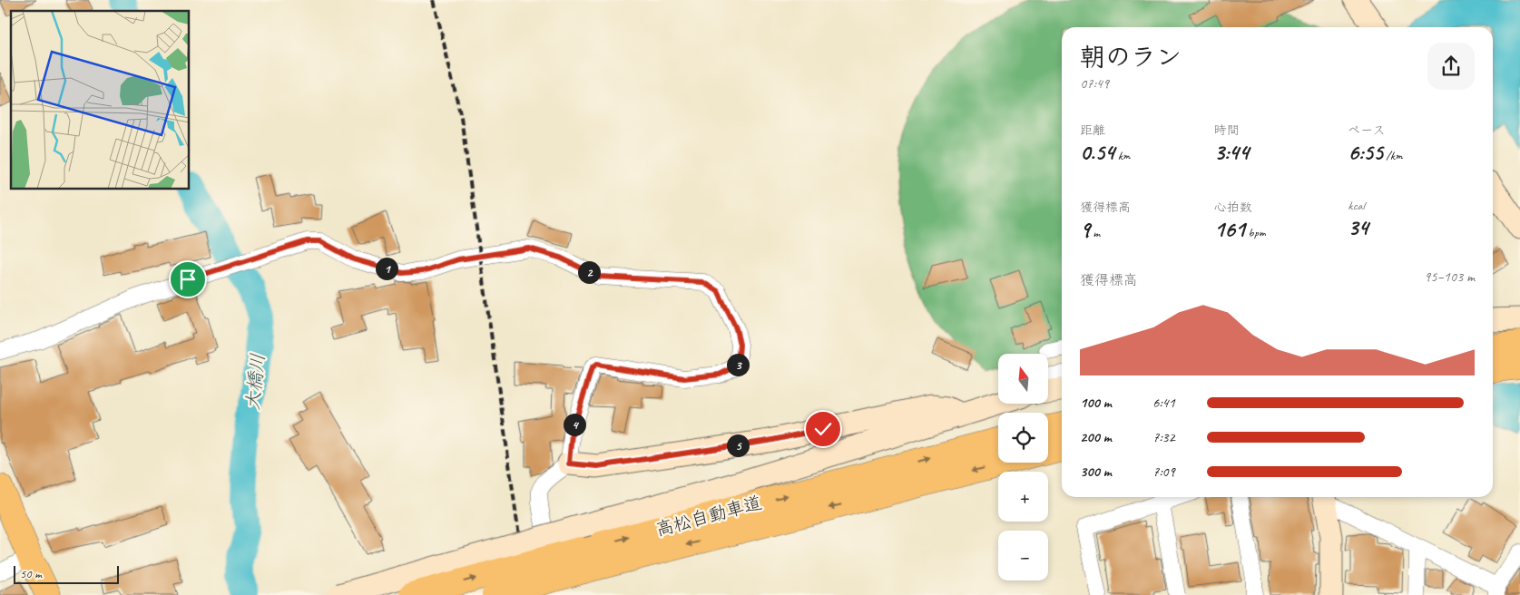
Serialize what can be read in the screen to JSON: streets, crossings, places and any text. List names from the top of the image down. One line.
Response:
{"streets":{"main road":["高松自動車道"]},"water":["大橋川"],"scale_bar":"50 m","north":"top","page":{"heading":["朝のラン","07:49"],"stats":[["距離","0.54 km"],["時間","3:44"],["ペース","6:55 /km"],["獲得標高","9 m"],["心拍数","161 bpm"],["kcal","34"]],"pins":["1","2","3","4","5"],"chart":["獲得標高","95–103 m"],"map_buttons":["+","−"],"list":[{"name":"100 m","note":"6:41"},{"name":"200 m","note":"7:32"},{"name":"300 m","note":"7:09"}],"scale":"50 m"}}
